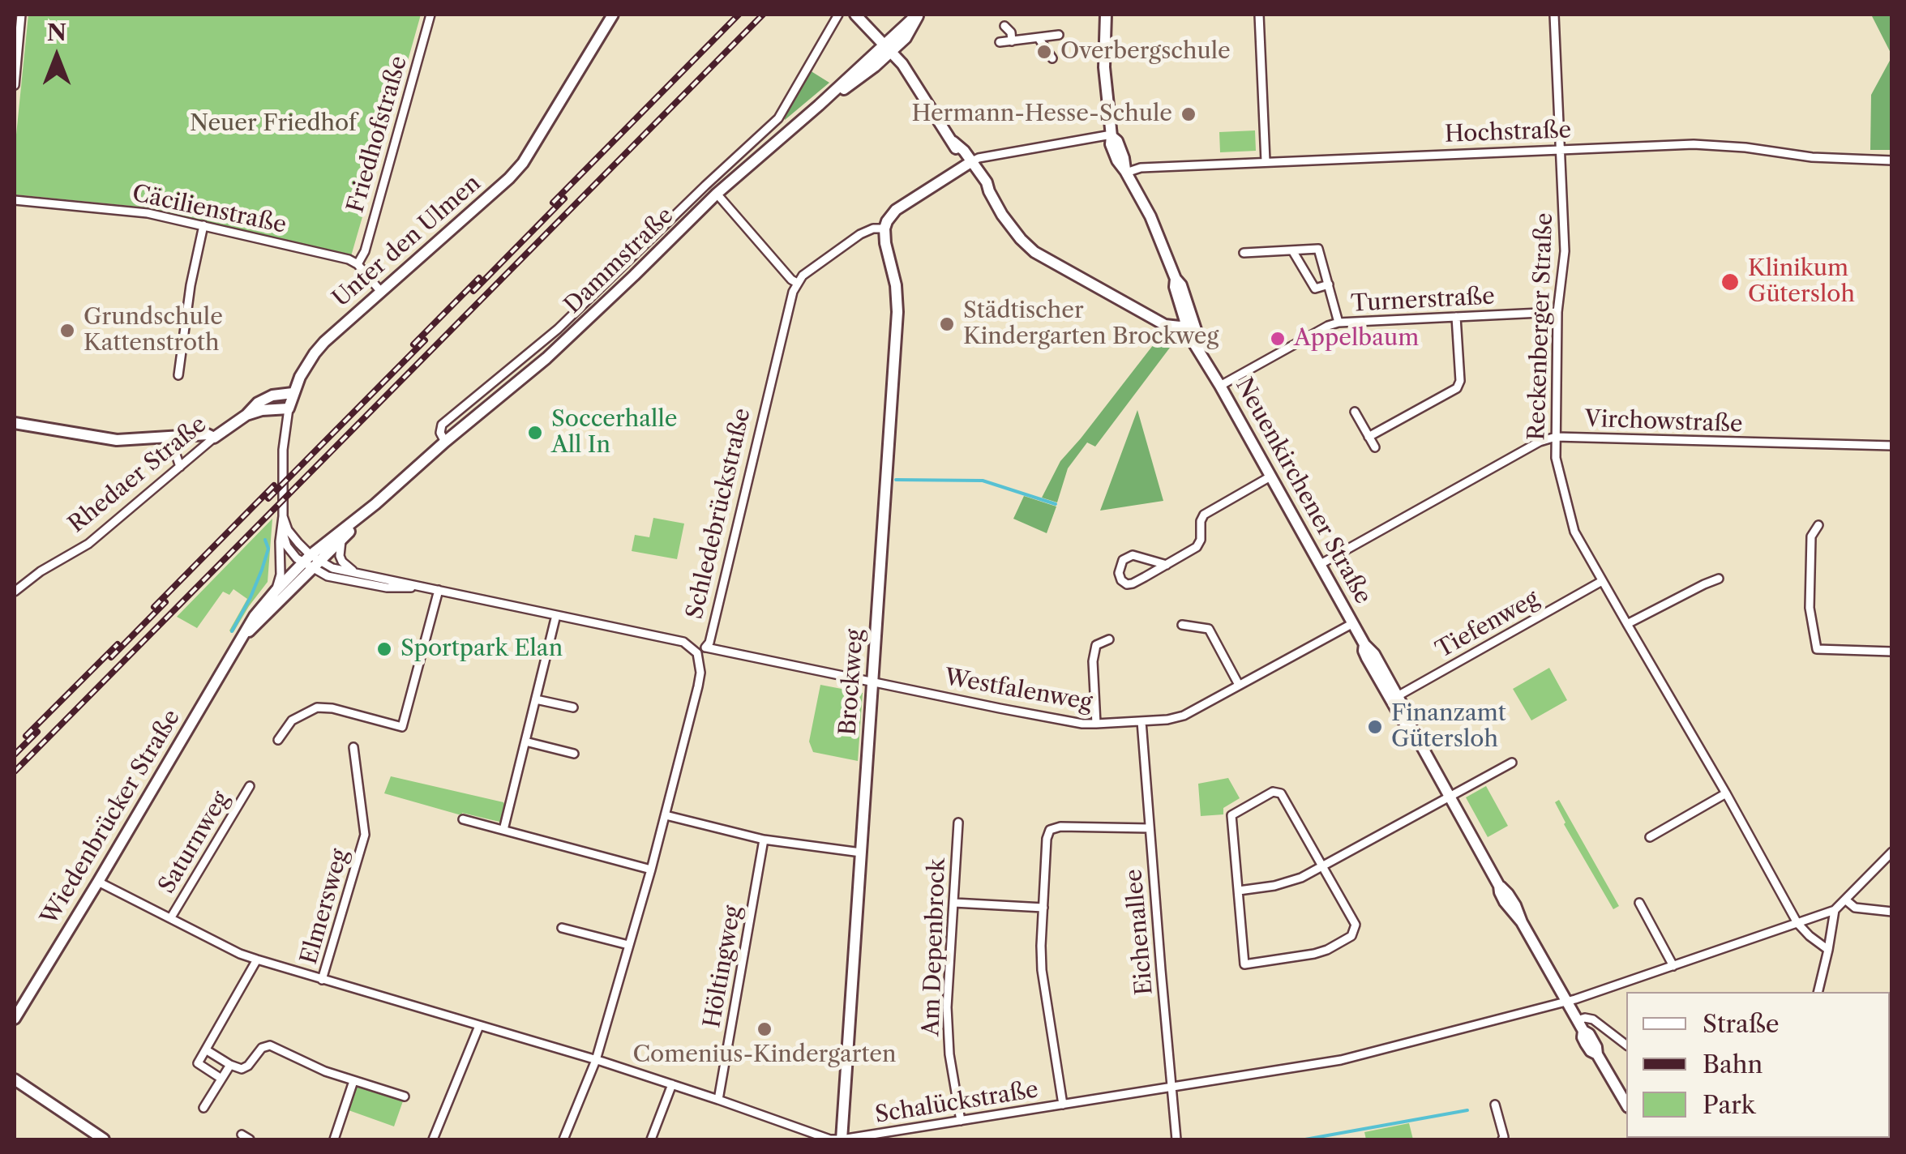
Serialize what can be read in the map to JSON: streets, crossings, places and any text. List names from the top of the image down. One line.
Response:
{"streets":{"main road":["Unter den Ulmen","Dammstraße","Rhedaer Straße","Neuenkirchener Straße","Brockweg","Wiedenbrücker Straße"],"street":["Hochstraße","Friedhofstraße","Cäcilienstraße","Turnerstraße","Reckenberger Straße","Virchowstraße","Schledebrückstraße","Tiefenweg","Westfalenweg","Saturnweg","Elmersweg","Eichenallee","Am Depenbrock","Höltingweg","Schalückstraße"]},"crossings":[["Hochstraße","Reckenberger Straße"],["Hochstraße","Neuenkirchener Straße"],["Friedhofstraße","Cäcilienstraße"],["Unter den Ulmen","Rhedaer Straße"],["Unter den Ulmen","Wiedenbrücker Straße"],["Dammstraße","Wiedenbrücker Straße"],["Turnerstraße","Reckenberger Straße"],["Turnerstraße","Neuenkirchener Straße"],["Reckenberger Straße","Virchowstraße"],["Reckenberger Straße","Tiefenweg"],["Reckenberger Straße","Schalückstraße"],["Virchowstraße","Neuenkirchener Straße"],["Neuenkirchener Straße","Tiefenweg"],["Neuenkirchener Straße","Westfalenweg"],["Neuenkirchener Straße","Schalückstraße"],["Schledebrückstraße","Westfalenweg"],["Brockweg","Westfalenweg"],["Brockweg","Schalückstraße"],["Westfalenweg","Eichenallee"],["Wiedenbrücker Straße","Schalückstraße"],["Saturnweg","Schalückstraße"],["Elmersweg","Schalückstraße"],["Eichenallee","Schalückstraße"],["Am Depenbrock","Schalückstraße"],["Höltingweg","Schalückstraße"]],"parks":["Neuer Friedhof"],"places":["Overbergschule","Hermann-Hesse-Schule","Klinikum Gütersloh","Städtischer Kindergarten Brockweg","Grundschule Kattenstroth","Appelbaum","Soccerhalle All In","Sportpark Elan","Finanzamt Gütersloh","Comenius-Kindergarten"],"legend":["Straße","Bahn","Park"],"north":"top"}
